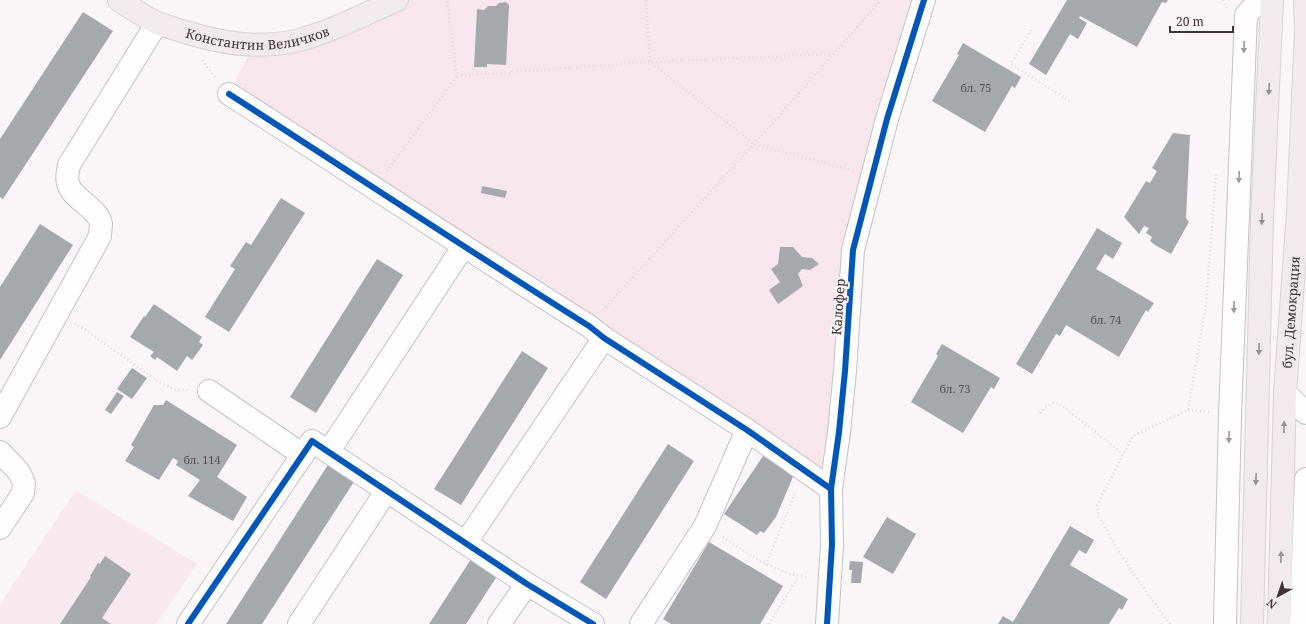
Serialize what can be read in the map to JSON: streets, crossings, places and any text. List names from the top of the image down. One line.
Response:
{"streets":{"main road":["Константин Величков","бул. Демокрация"],"street":["Калофер"]},"house_numbers":["бл. 75","бл. 74","бл. 73","бл. 114"],"scale_bar":"20 m","north":"bottom left"}
